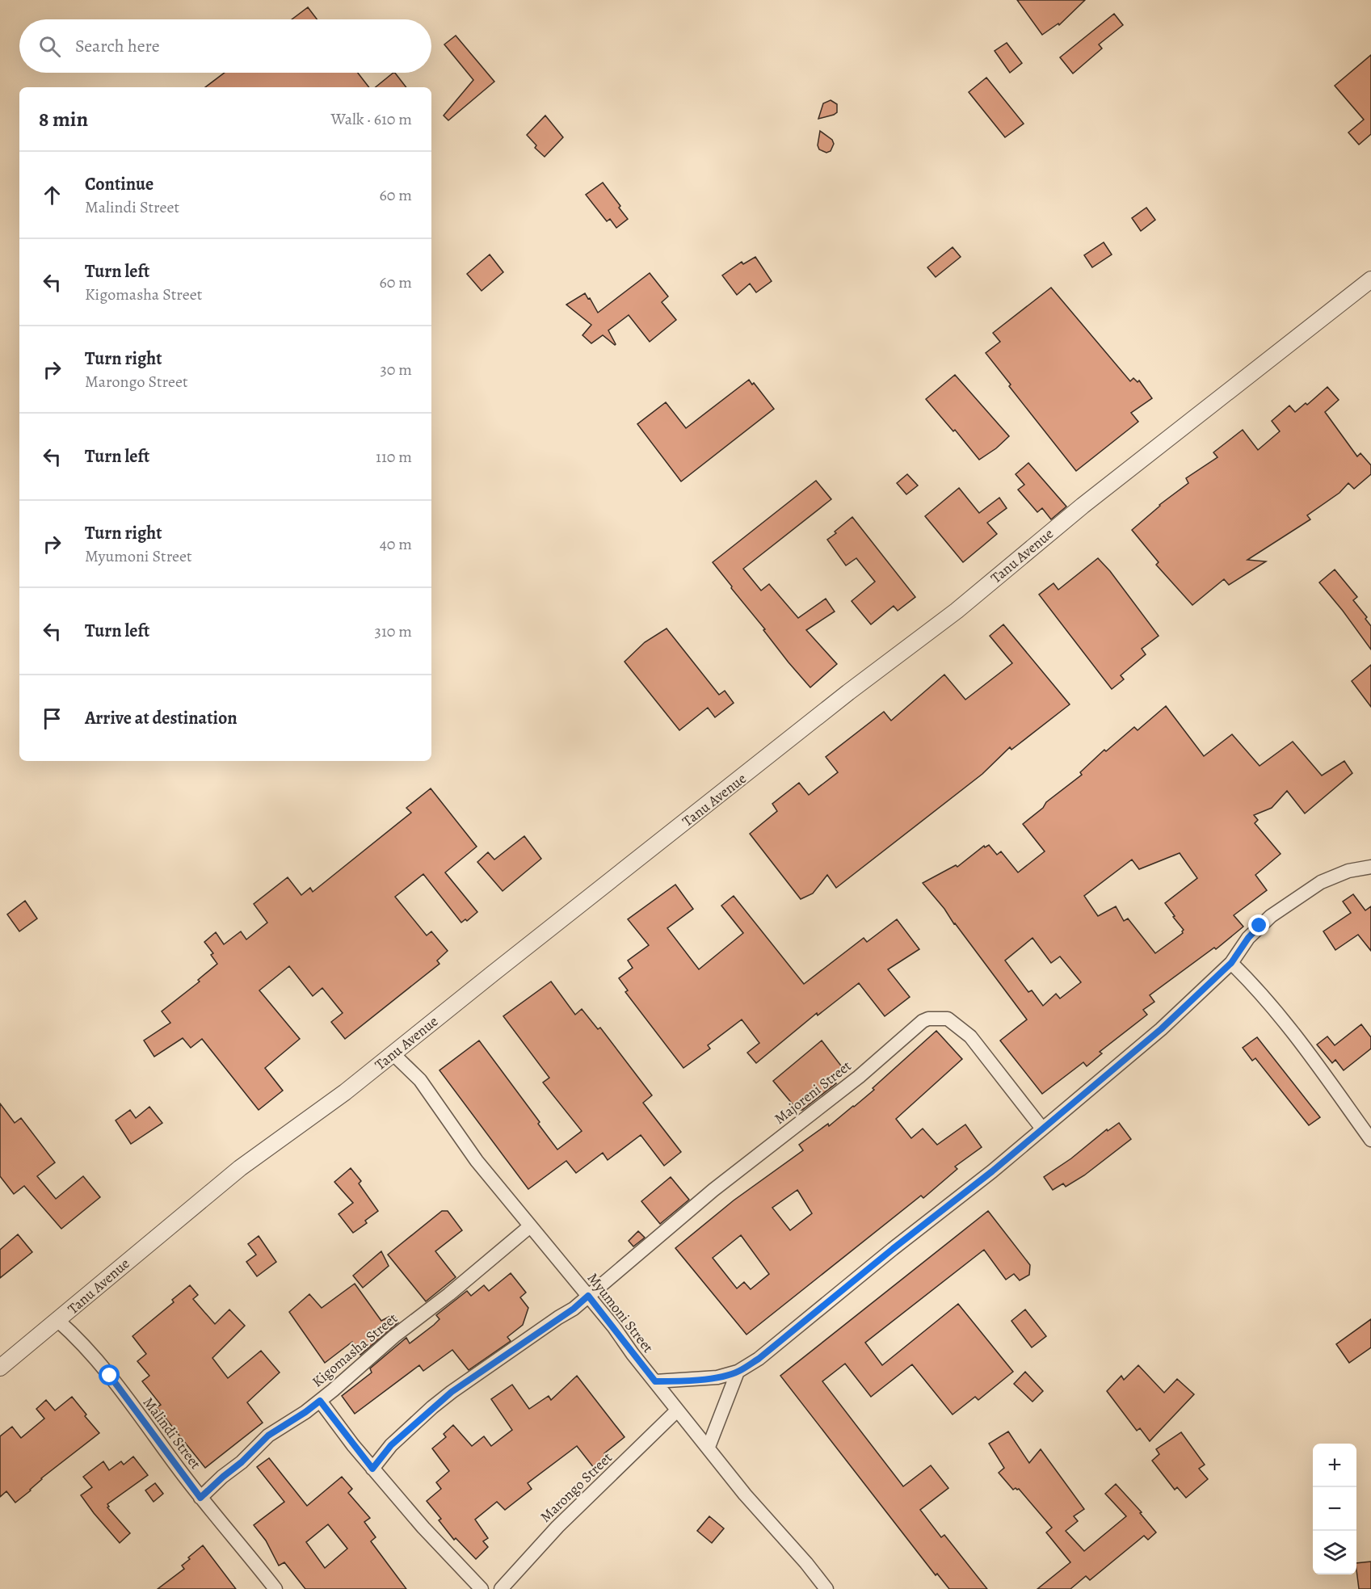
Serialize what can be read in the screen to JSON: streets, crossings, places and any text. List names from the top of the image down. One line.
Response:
{"streets":{"street":["Tanu Avenue","Majoreni Street","Myumoni Street","Kigomasha Street","Malindi Street","Marongo Street"]},"crossings":[["Tanu Avenue","Myumoni Street"],["Tanu Avenue","Malindi Street"],["Majoreni Street","Myumoni Street"],["Myumoni Street","Kigomasha Street"],["Myumoni Street","Marongo Street"],["Kigomasha Street","Malindi Street"]],"page":{"search":"Search here","heading":["8 min","Walk · 610 m"],"list":[["Continue","Malindi Street","60 m"],["Turn left","Kigomasha Street","60 m"],["Turn right","Marongo Street","30 m"],["Turn left","110 m"],["Turn right","Myumoni Street","40 m"],["Turn left","310 m"],"Arrive at destination"],"map_buttons":["+","−"]}}
